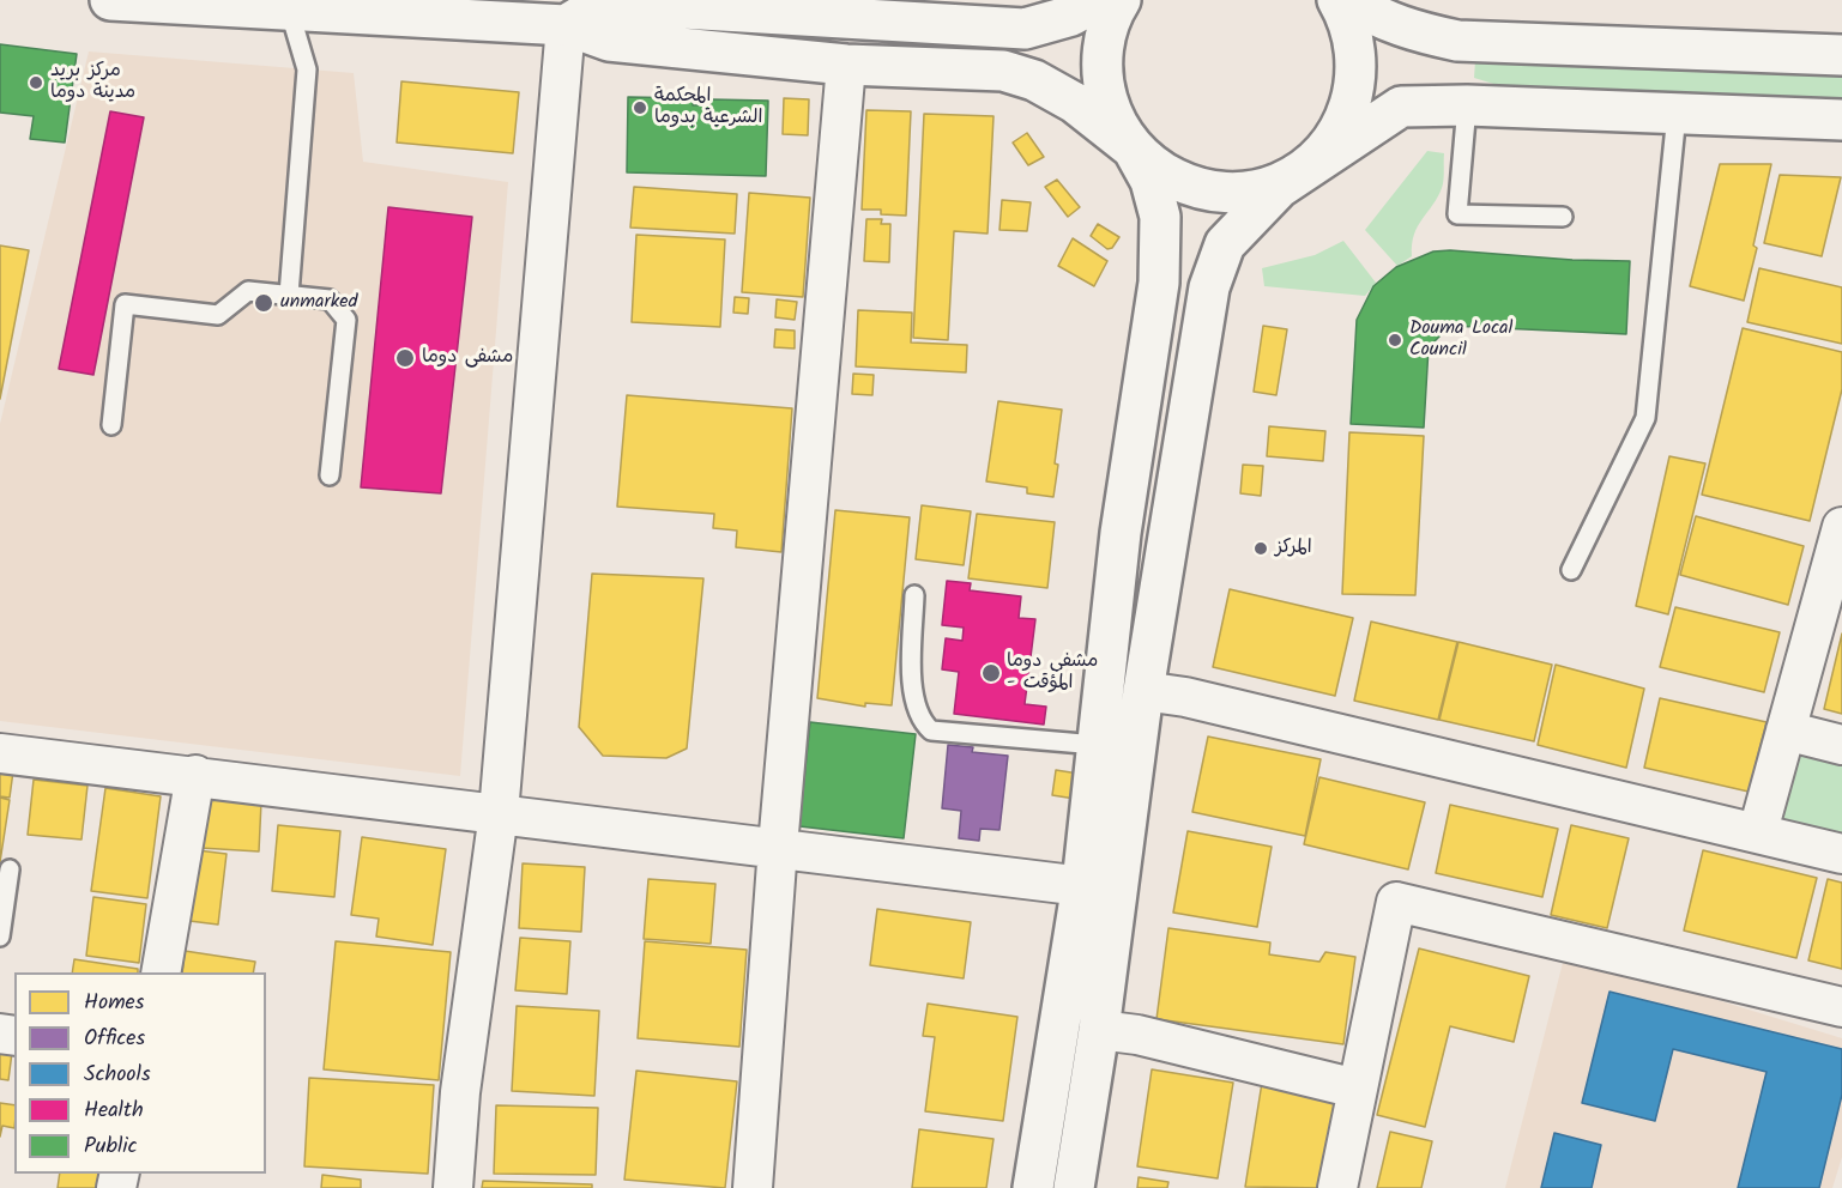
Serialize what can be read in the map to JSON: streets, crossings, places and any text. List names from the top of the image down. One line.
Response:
{"places":["مركز بريد مدينة دوما","المحكمة الشرعية بدوما","unmarked","Douma Local Council","مشفى دوما","المركز","مشفى دوما - المؤقت"],"legend":["Homes","Offices","Schools","Health","Public"]}
